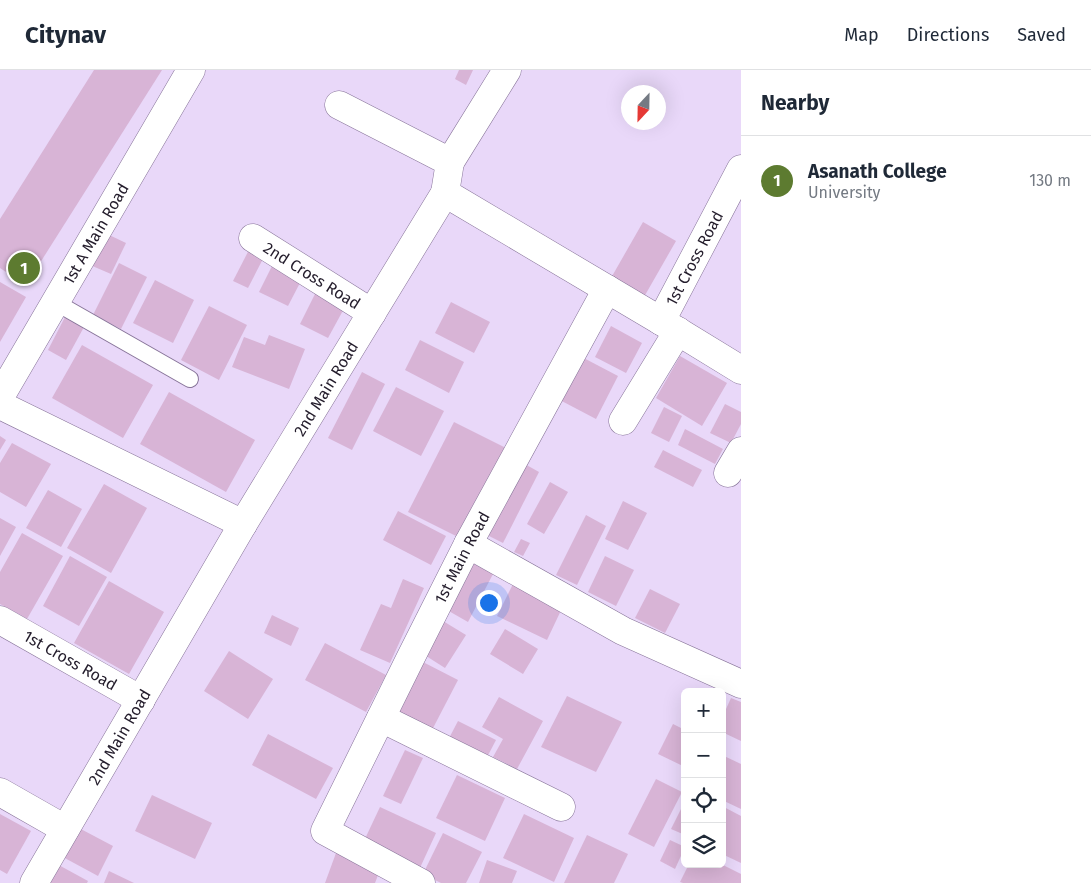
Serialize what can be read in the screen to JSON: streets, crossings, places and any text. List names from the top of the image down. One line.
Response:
{"streets":{"street":["1st A Main Road","1st Cross Road","2nd Cross Road","2nd Main Road","1st Main Road"]},"crossings":[["1st Cross Road","2nd Main Road"],["2nd Cross Road","2nd Main Road"]],"north":"bottom","page":{"header":"Citynav","nav":["Map","Directions","Saved"],"heading":"Nearby","list":[{"mark":"1","name":"Asanath College","note":"University","value":"130 m"}],"pins":"1","map_buttons":["+","−"]}}
